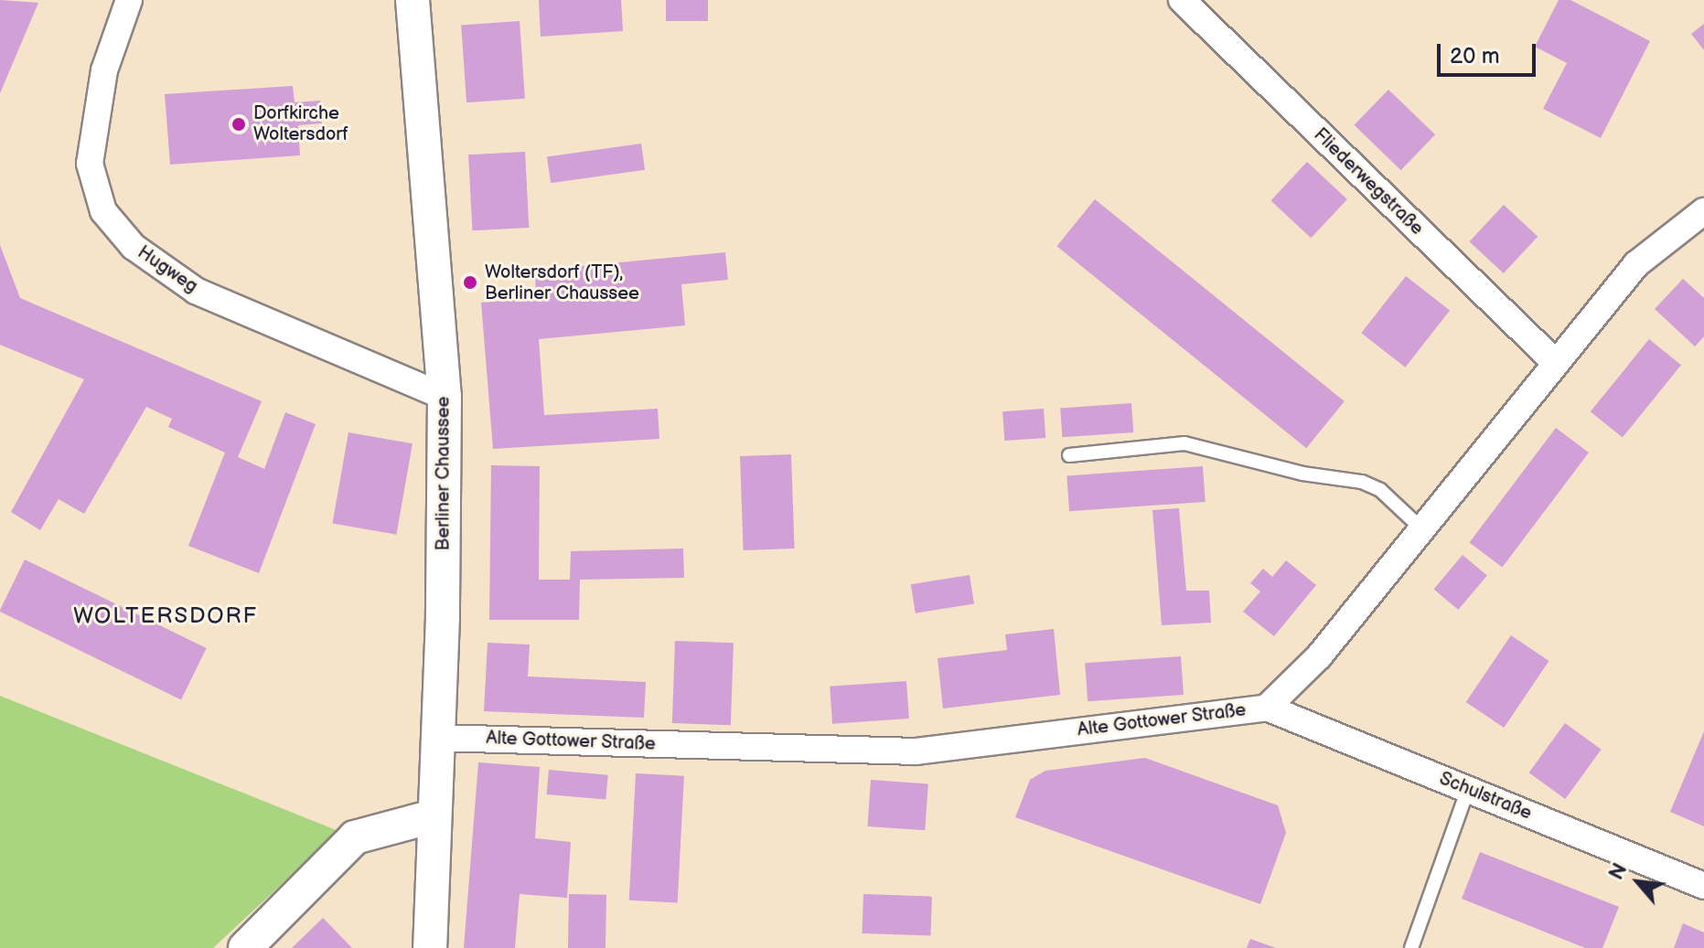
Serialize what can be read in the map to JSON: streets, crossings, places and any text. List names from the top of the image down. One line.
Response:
{"streets":{"street":["Fliederwegstraße","Hugweg","Berliner Chaussee","Alte Gottower Straße","Schulstraße"]},"crossings":[["Fliederwegstraße","Alte Gottower Straße"],["Hugweg","Berliner Chaussee"],["Berliner Chaussee","Alte Gottower Straße"],["Alte Gottower Straße","Schulstraße"]],"districts":["WOLTERSDORF"],"places":["Dorfkirche Woltersdorf","Woltersdorf (TF), Berliner Chaussee"],"scale_bar":"20 m","north":"top left"}
